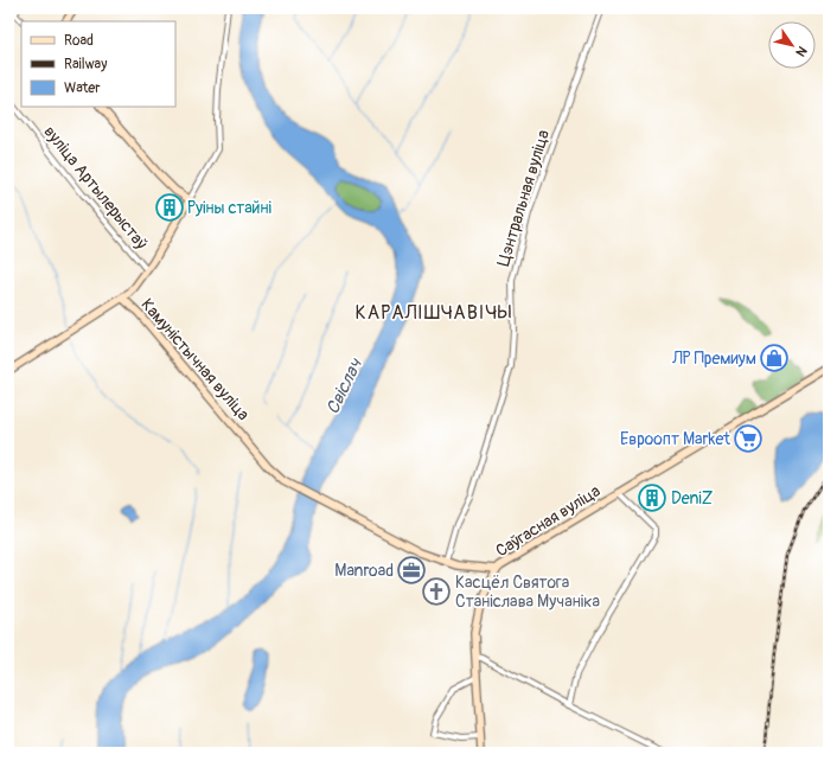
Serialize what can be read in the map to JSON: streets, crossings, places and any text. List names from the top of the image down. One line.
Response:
{"streets":{"street":["вуліца Артылерыстаў","Цэнтральная вуліца","Камуністычная вуліца","Саўгасная вуліца"]},"crossings":[["вуліца Артылерыстаў","Камуністычная вуліца"],["Цэнтральная вуліца","Камуністычная вуліца"]],"districts":["КАРАЛІШЧАВІЧЫ"],"water":["Свіслач"],"places":{"building":["Руіны стайні","DeniZ"],"shop":["ЛР Премиум"],"supermarket":["Евроопт Market"],"office":["Manroad"],"church":["Касцёл Святога Станіслава Мучаніка"]},"legend":["Road","Railway","Water"],"north":"bottom right"}
